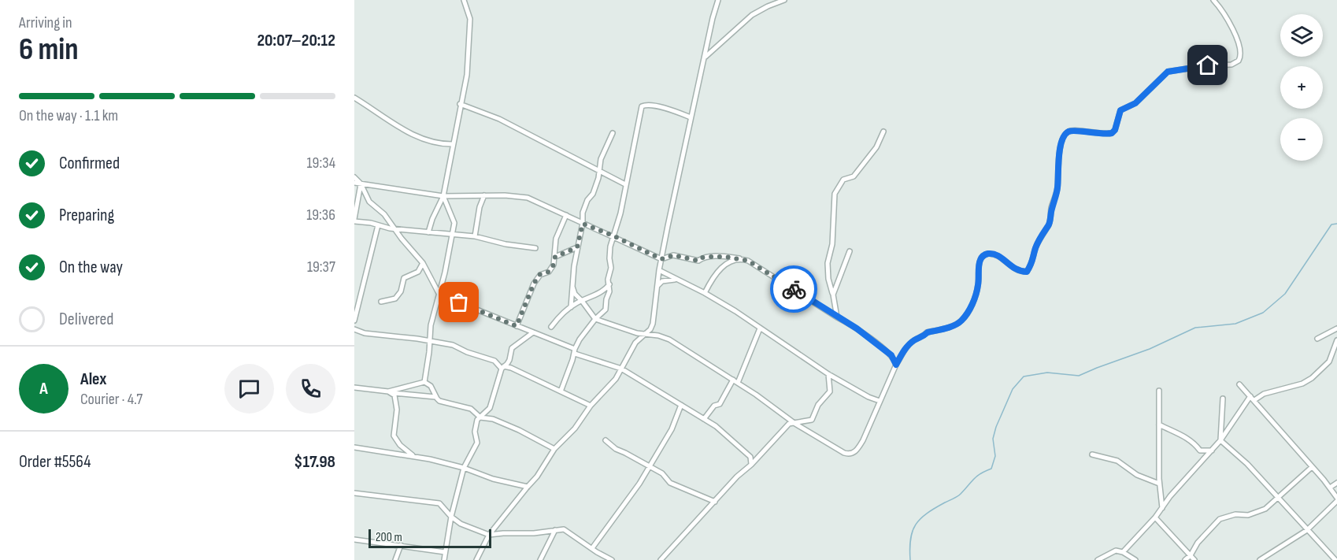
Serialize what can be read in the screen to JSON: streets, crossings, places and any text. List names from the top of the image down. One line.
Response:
{"scale_bar":"200 m","page":{"heading":["6 min","Arriving in","20:07–20:12"],"panel":["Alex","Courier · 4.7","Order #5564","$17.98"],"map_buttons":["+","−"],"bar":"On the way · 1.1 km","list":[["Confirmed","19:34"],["Preparing","19:36"],["On the way","19:37"],"Delivered"],"round":"A","scale":"200 m"}}
